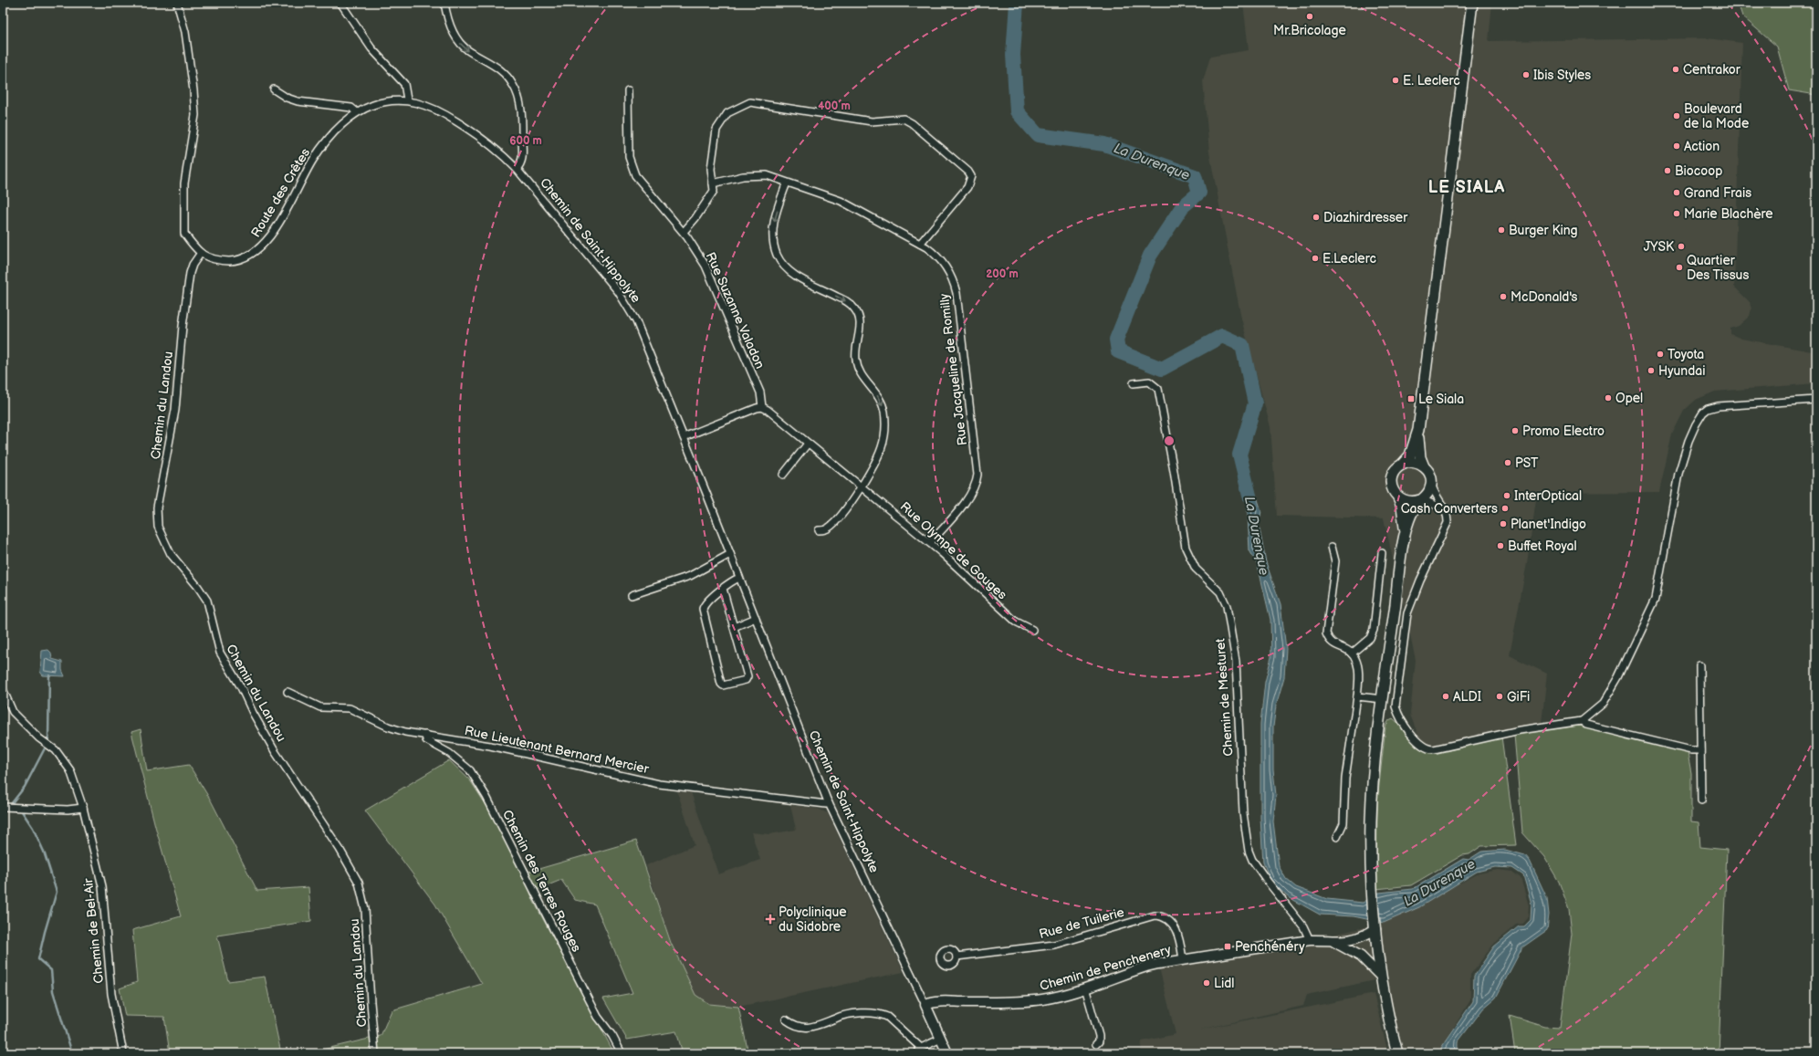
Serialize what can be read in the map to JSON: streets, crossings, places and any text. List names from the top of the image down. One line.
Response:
{"streets":{"street":["Route des Crêtes","Chemin de Saint-Hippolyte","Rue Suzanne Valadon","Rue Jacqueline de Romilly","Chemin du Landou","Rue Olympe de Gouges","Chemin de Mesturet","Rue Lieutenant Bernard Mercier","Chemin des Terres Rouges","Rue de Tuilerie","Chemin de Bel-Air","Chemin de Penchenery"]},"crossings":[["Route des Crêtes","Chemin de Saint-Hippolyte"],["Route des Crêtes","Chemin du Landou"],["Chemin de Saint-Hippolyte","Rue Lieutenant Bernard Mercier"],["Chemin de Saint-Hippolyte","Chemin de Penchenery"],["Rue Suzanne Valadon","Rue Olympe de Gouges"],["Rue Jacqueline de Romilly","Rue Olympe de Gouges"],["Chemin de Mesturet","Chemin de Penchenery"],["Rue Lieutenant Bernard Mercier","Chemin des Terres Rouges"],["Rue de Tuilerie","Chemin de Penchenery"]],"districts":["LE SIALA"],"water":["La Durenque"],"places":{"other":["Mr.Bricolage","Centrakor","Ibis Styles","E. Leclerc","Boulevard de la Mode","Action","Biocoop","Grand Frais","Marie Blachère","Diazhirdresser","Burger King","JYSK","E.Leclerc","Quartier Des Tissus","McDonald's","Toyota","Hyundai","Opel","Promo Electro","PST","InterOptical","Cash Converters","Planet'Indigo","Buffet Royal","ALDI","GiFi","Lidl"],"transit":["Le Siala","Penchénéry"],"health":["Polyclinique du Sidobre"]},"rings":["400 m","600 m","200 m"]}
